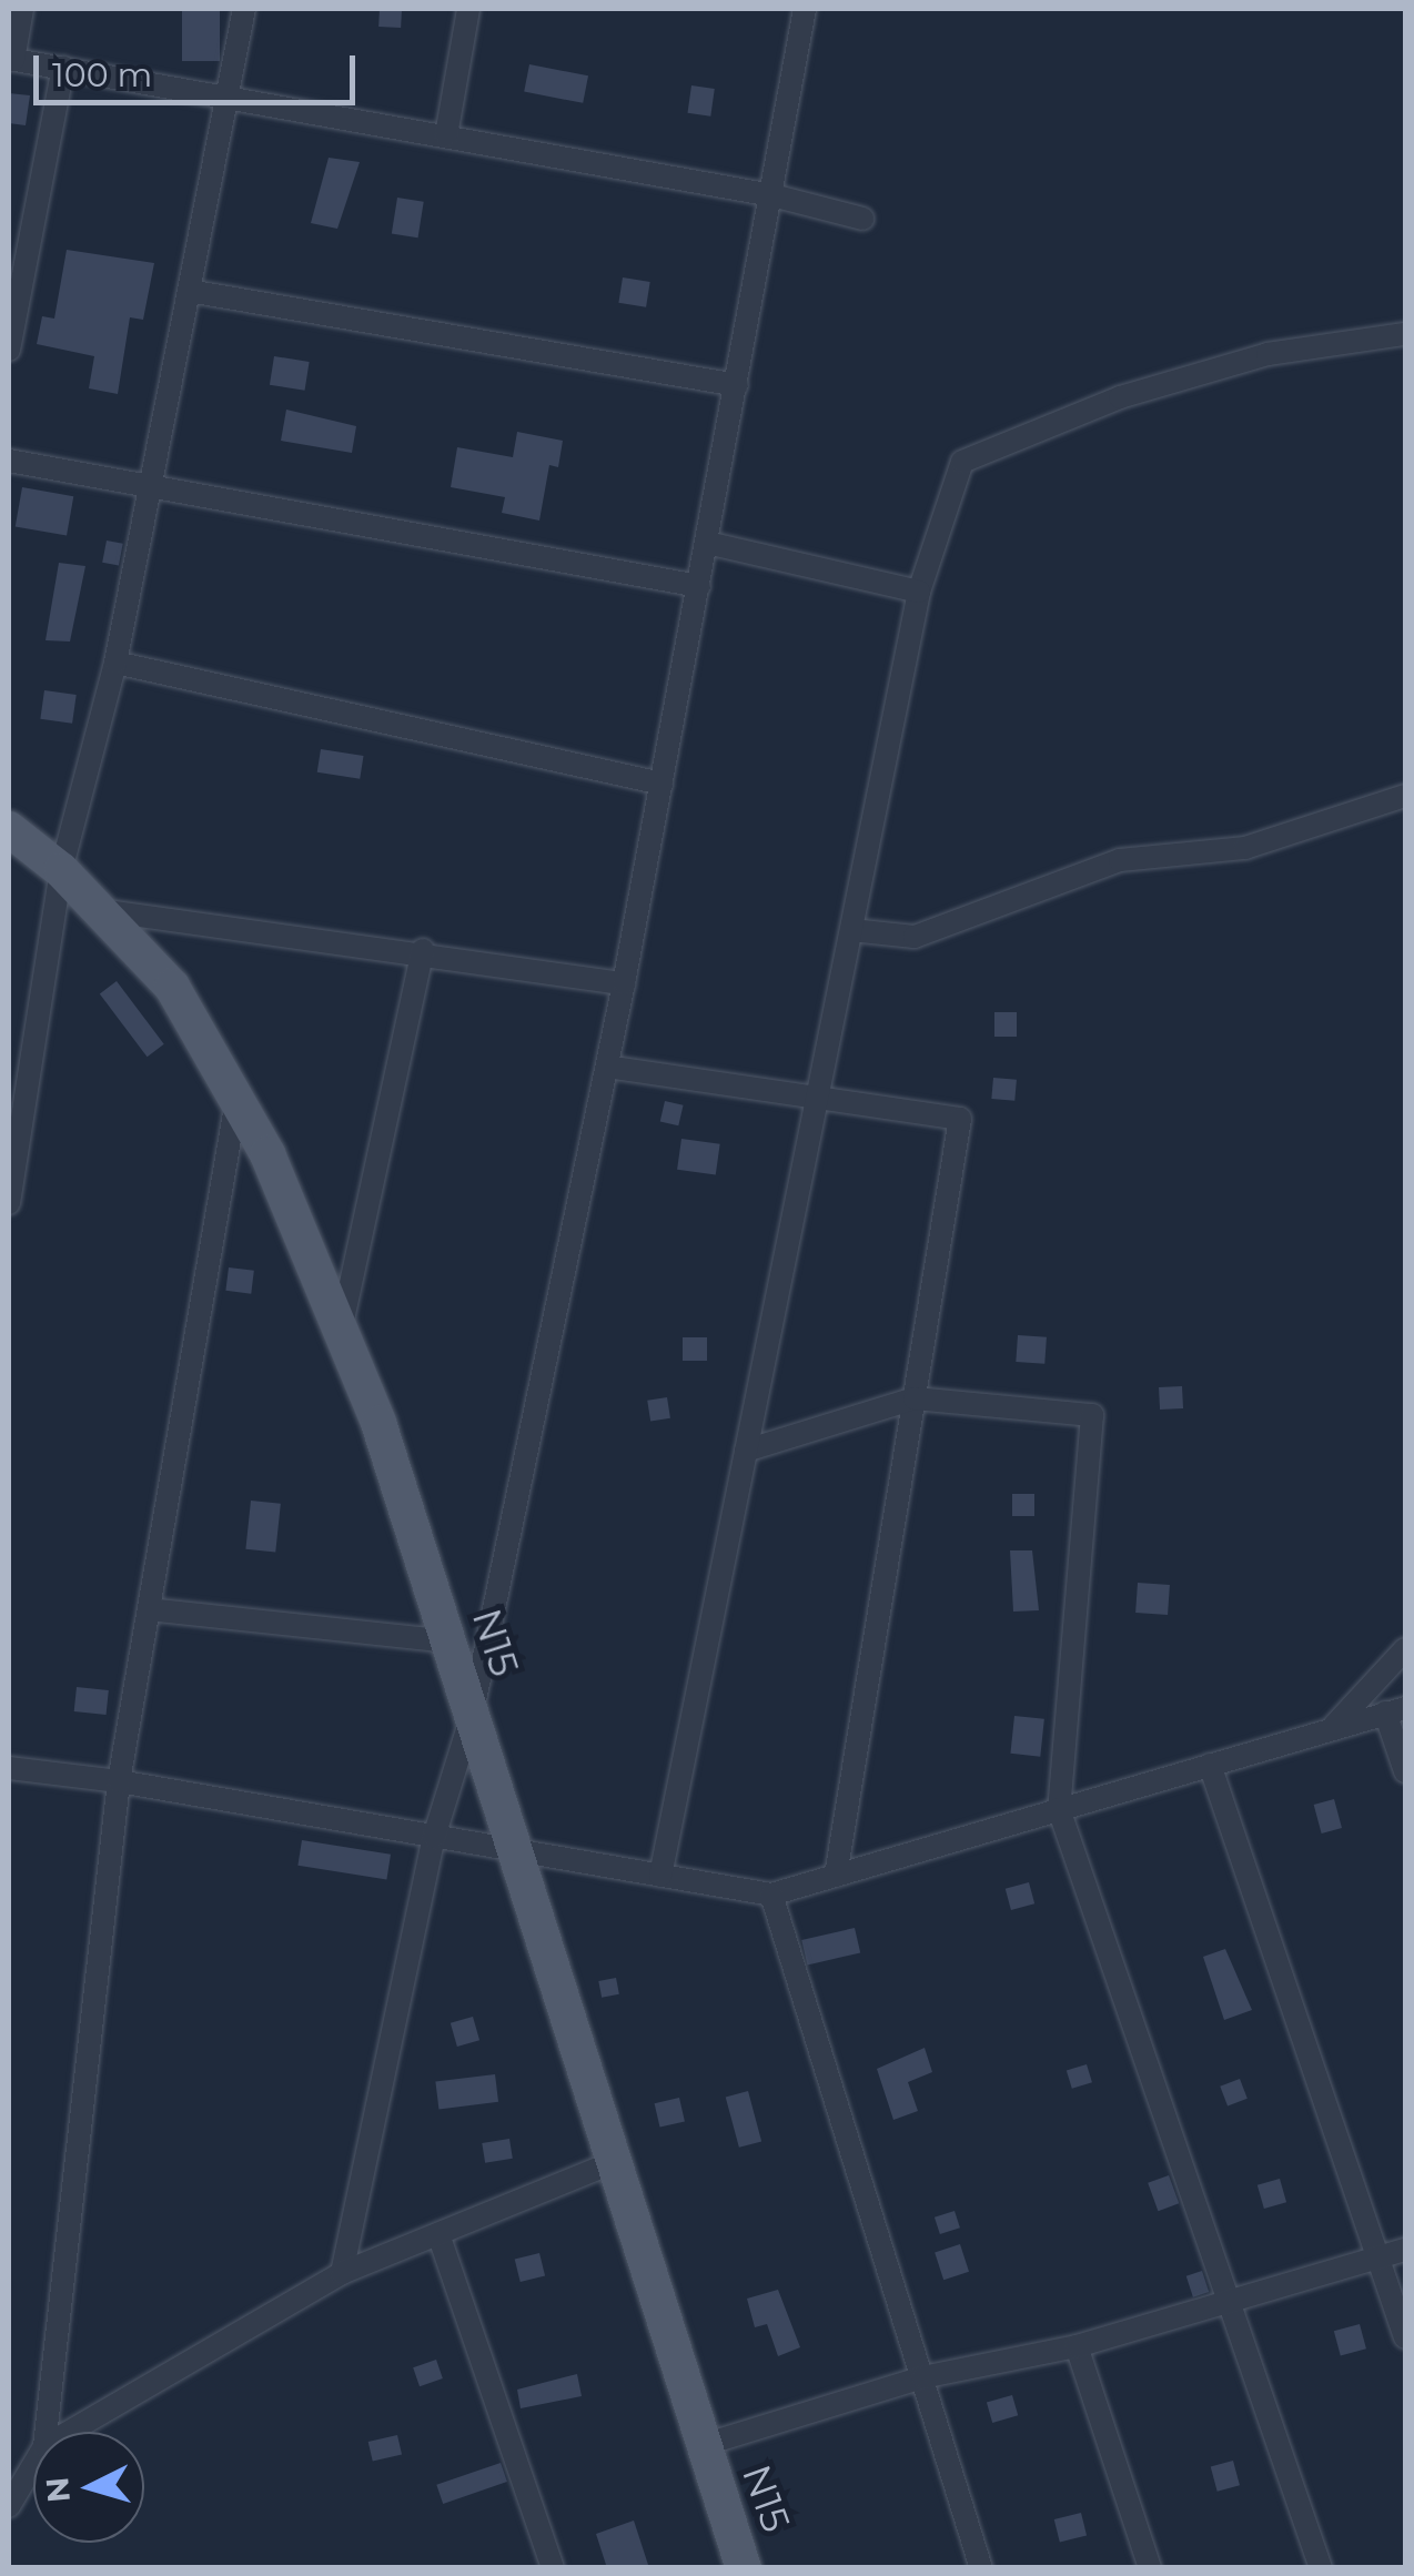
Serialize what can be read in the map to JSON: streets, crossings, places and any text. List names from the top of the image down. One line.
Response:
{"streets":{"main road":["N15"]},"scale_bar":"100 m","north":"left"}
